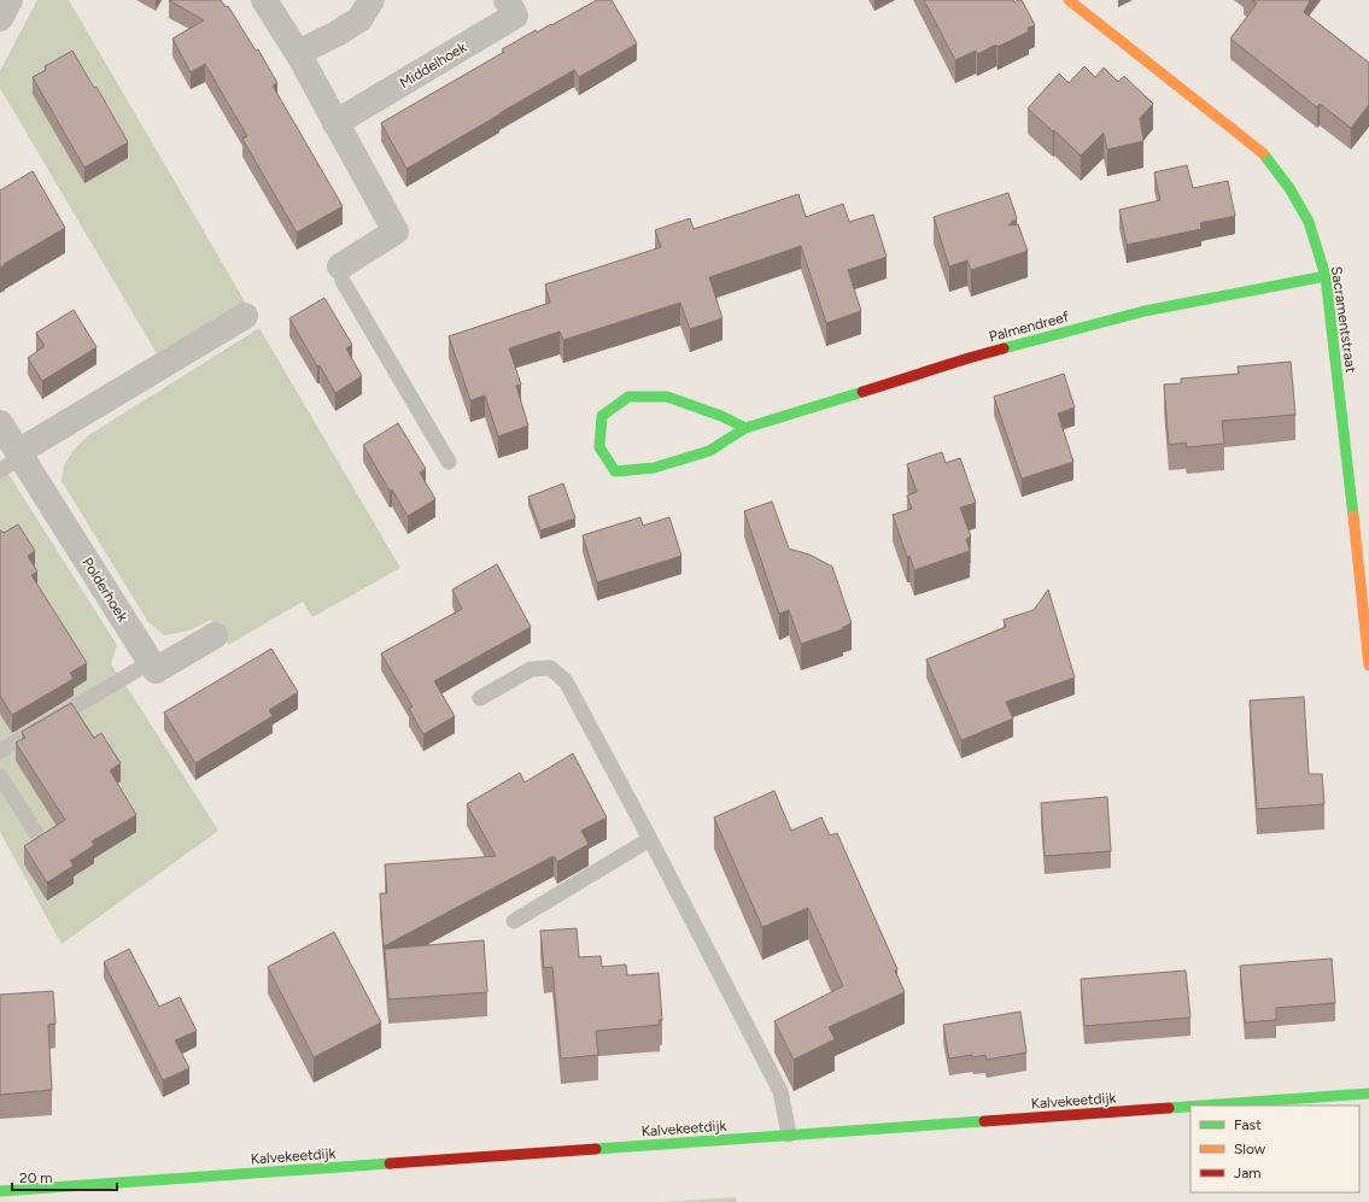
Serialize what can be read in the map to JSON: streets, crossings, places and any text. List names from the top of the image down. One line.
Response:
{"streets":{"street":["Middelhoek","Sacramentstraat","Palmendreef","Polderhoek","Kalvekeetdijk"]},"crossings":[["Sacramentstraat","Palmendreef"]],"legend":["Fast","Slow","Jam"],"scale_bar":"20 m"}
